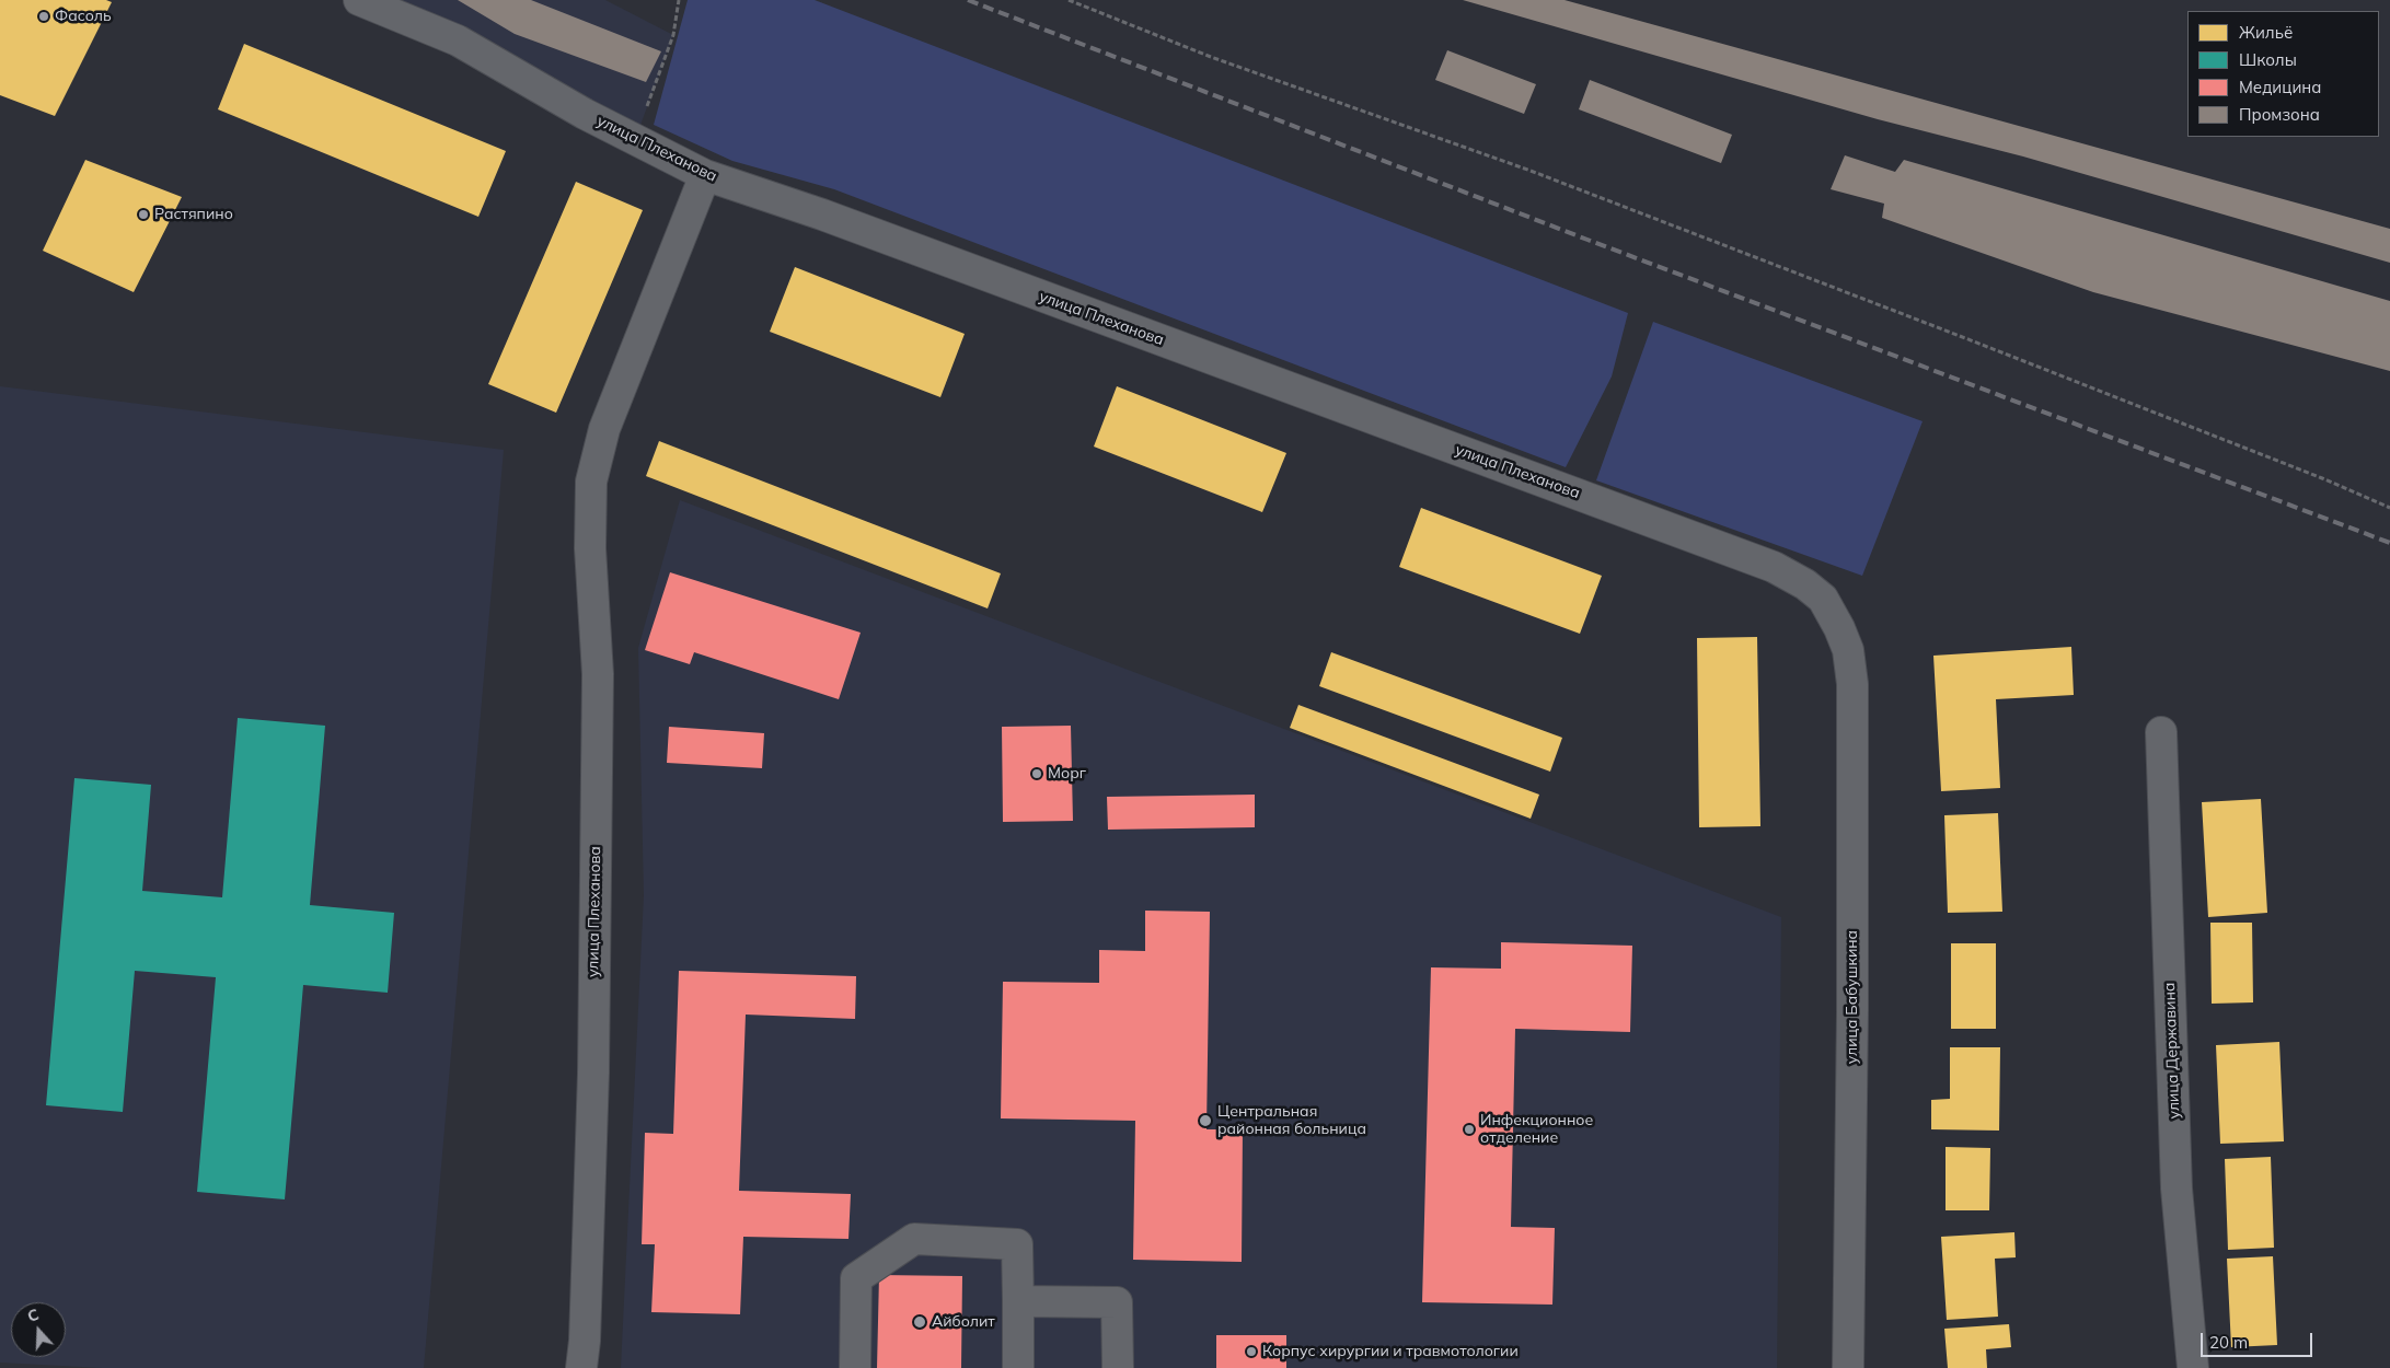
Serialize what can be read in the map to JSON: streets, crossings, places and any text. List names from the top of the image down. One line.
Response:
{"streets":{"street":["улица Плеханова","улица Бабушкина","улица Державина"]},"crossings":[["улица Плеханова","улица Бабушкина"]],"places":["Фасоль","Растяпино","Морг","Центральная районная больница","Инфекционное отделение","Айболит","Корпус хирургии и травмотологии"],"legend":["Жильё","Школы","Медицина","Промзона"],"scale_bar":"20 m","north":"top"}
